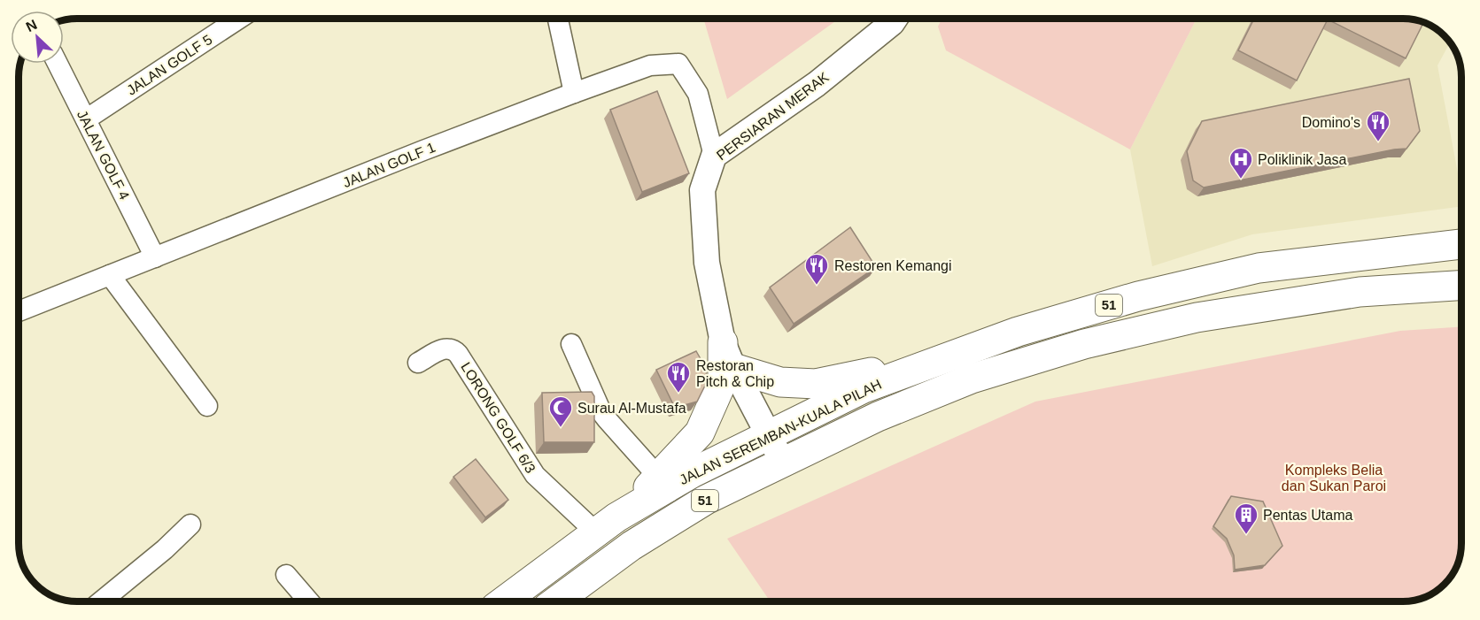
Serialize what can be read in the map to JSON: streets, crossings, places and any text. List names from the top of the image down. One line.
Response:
{"streets":{"highway":["51","JALAN SEREMBAN-KUALA PILAH"],"street":["JALAN GOLF 5","PERSIARAN MERAK","JALAN GOLF 4","JALAN GOLF 1","LORONG GOLF 6/3"]},"crossings":[["JALAN GOLF 5","JALAN GOLF 4"],["PERSIARAN MERAK","JALAN GOLF 1"],["PERSIARAN MERAK","JALAN SEREMBAN-KUALA PILAH"],["JALAN GOLF 4","JALAN GOLF 1"],["LORONG GOLF 6/3","JALAN SEREMBAN-KUALA PILAH"]],"parks":["Kompleks Belia dan Sukan Paroi"],"places":{"restaurant":["Domino's","Restoren Kemangi","Restoran Pitch & Chip"],"hospital":["Poliklinik Jasa"],"mosque":["Surau Al-Mustafa"],"building":["Pentas Utama"]},"north":"top left"}
